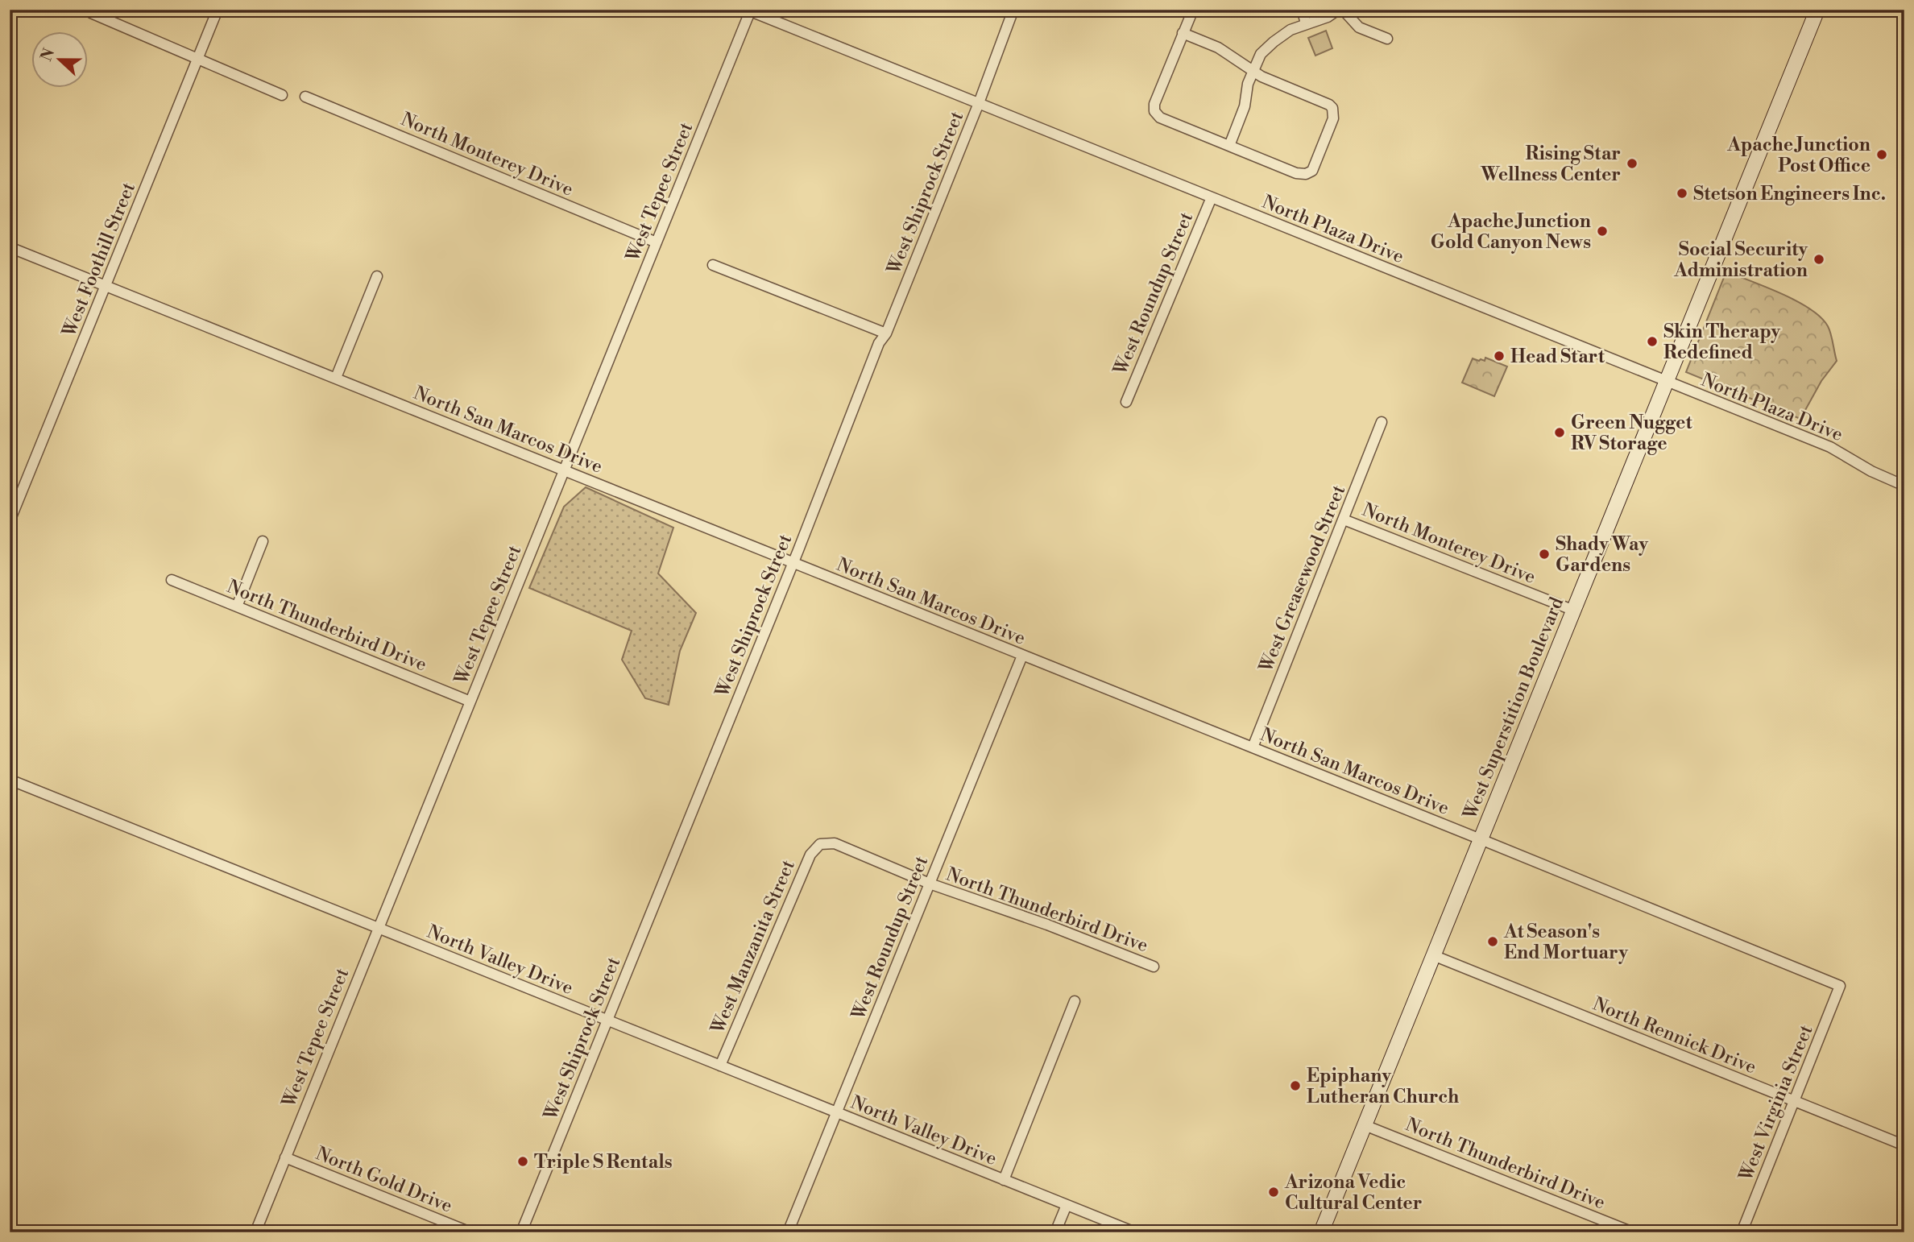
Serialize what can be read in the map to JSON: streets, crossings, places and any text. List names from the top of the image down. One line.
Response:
{"streets":{"main road":["West Superstition Boulevard"],"street":["North Monterey Drive","West Tepee Street","West Shiprock Street","North Plaza Drive","West Foothill Street","West Roundup Street","North San Marcos Drive","West Greasewood Street","North Thunderbird Drive","West Manzanita Street","North Valley Drive","North Rennick Drive","West Virginia Street","North Gold Drive"]},"crossings":[["North Monterey Drive","West Tepee Street"],["North Monterey Drive","West Greasewood Street"],["North Monterey Drive","West Superstition Boulevard"],["West Tepee Street","North Plaza Drive"],["West Tepee Street","North San Marcos Drive"],["West Tepee Street","North Thunderbird Drive"],["West Tepee Street","North Valley Drive"],["West Tepee Street","North Gold Drive"],["West Shiprock Street","North Plaza Drive"],["West Shiprock Street","North San Marcos Drive"],["West Shiprock Street","North Valley Drive"],["North Plaza Drive","West Roundup Street"],["North Plaza Drive","West Superstition Boulevard"],["West Foothill Street","North San Marcos Drive"],["West Roundup Street","North San Marcos Drive"],["West Roundup Street","North Thunderbird Drive"],["West Roundup Street","North Valley Drive"],["North San Marcos Drive","West Greasewood Street"],["North San Marcos Drive","West Superstition Boulevard"],["North San Marcos Drive","West Virginia Street"],["North Thunderbird Drive","West Superstition Boulevard"],["North Thunderbird Drive","West Manzanita Street"],["West Superstition Boulevard","North Rennick Drive"],["West Manzanita Street","North Valley Drive"],["North Rennick Drive","West Virginia Street"]],"places":["Apache Junction Post Office","Rising Star Wellness Center","Stetson Engineers Inc.","Apache Junction Gold Canyon News","Social Security Administration","Skin Therapy Redefined","Head Start","Green Nugget RV Storage","Shady Way Gardens","At Season's End Mortuary","Epiphany Lutheran Church","Triple S Rentals","Arizona Vedic Cultural Center"],"north":"left"}
